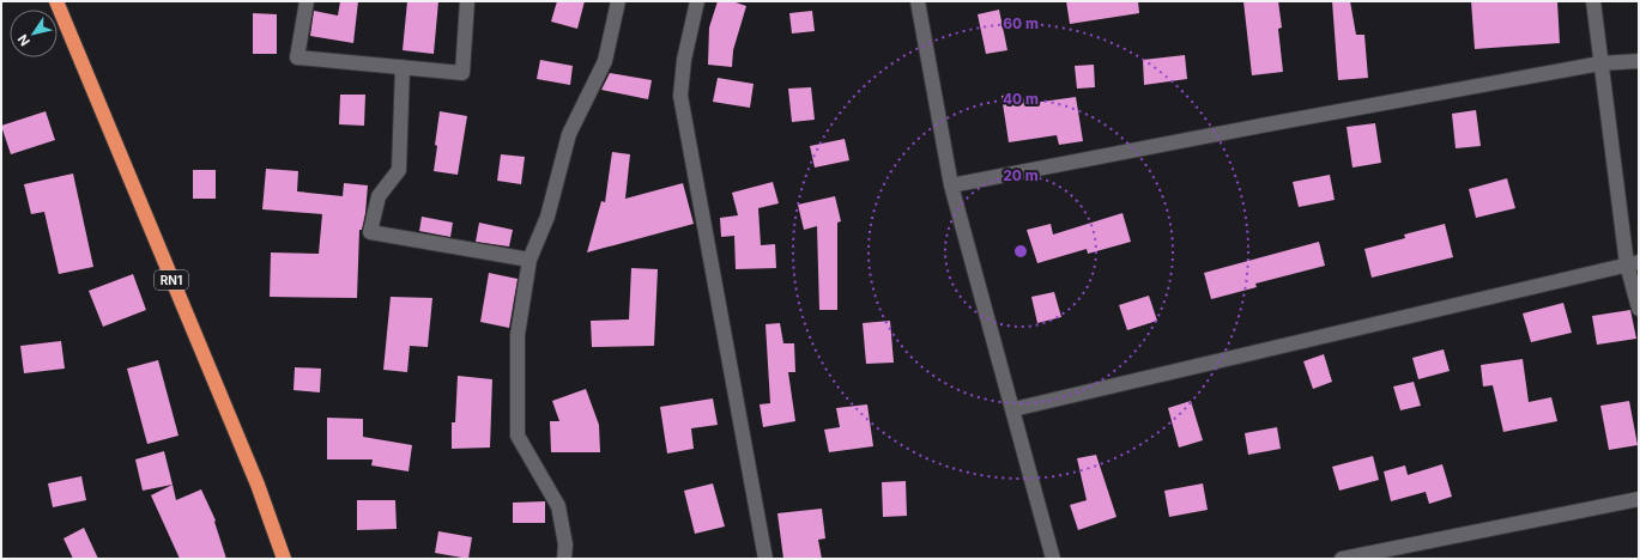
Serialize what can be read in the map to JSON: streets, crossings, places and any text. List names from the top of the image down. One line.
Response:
{"streets":{"highway":["RN1"]},"north":"bottom left","rings":["60 m","40 m","20 m"]}
